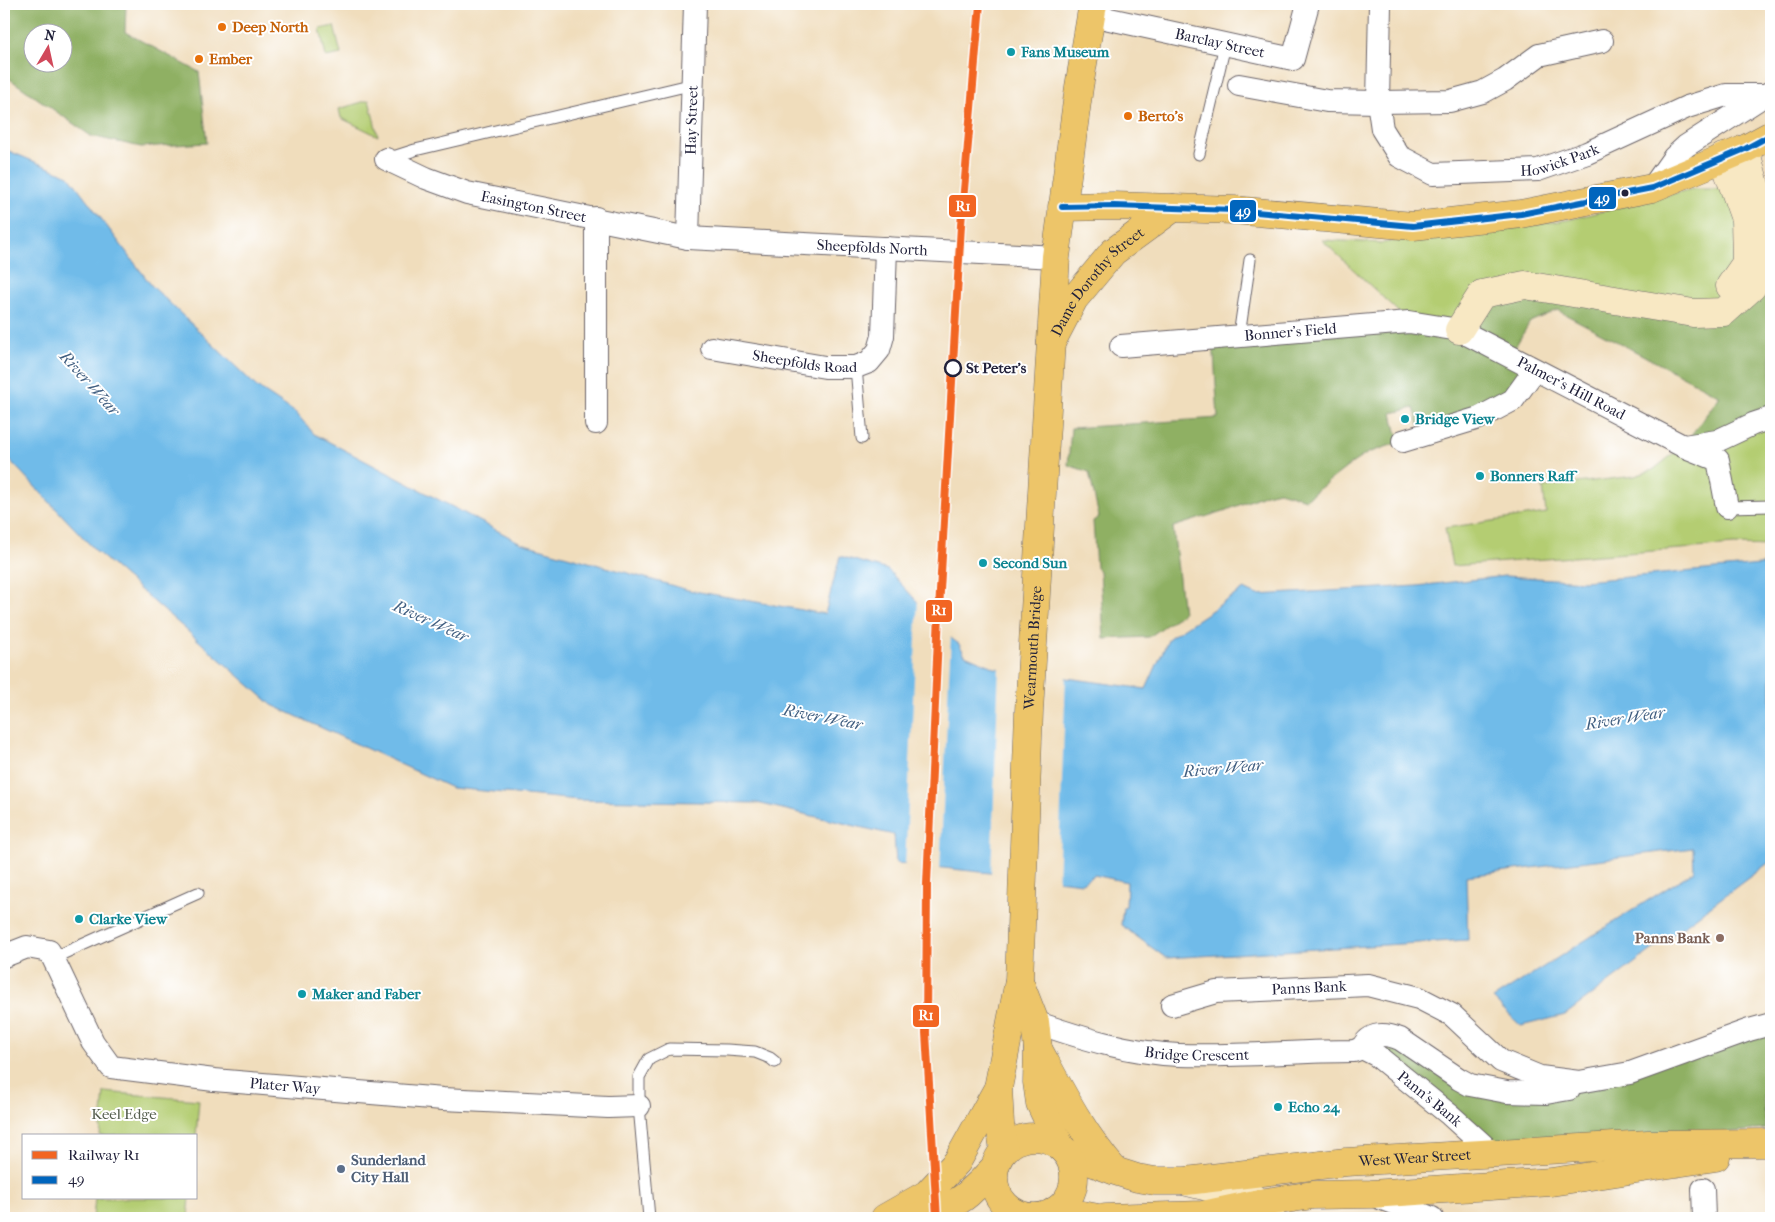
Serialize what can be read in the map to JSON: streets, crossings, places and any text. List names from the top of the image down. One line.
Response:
{"streets":{"main road":["Dame Dorothy Street","Wearmouth Bridge","West Wear Street"],"street":["Barclay Street","Hay Street","Howick Park","Easington Street","Sheepfolds North","Bonner's Field","Sheepfolds Road","Palmer's Hill Road","Panns Bank","Bridge Crescent","Plater Way","Pann's Bank"]},"crossings":[["Barclay Street","Wearmouth Bridge"],["Hay Street","Easington Street"],["Hay Street","Sheepfolds North"],["Easington Street","Sheepfolds North"],["Sheepfolds North","Sheepfolds Road"],["Sheepfolds North","Wearmouth Bridge"],["Dame Dorothy Street","Wearmouth Bridge"],["Bonner's Field","Palmer's Hill Road"],["Bridge Crescent","Pann's Bank"],["Pann's Bank","West Wear Street"]],"water":["River Wear"],"parks":["Keel Edge"],"places":["Deep North","Fans Museum","Ember","Berto's","St Peter's","Bridge View","Bonners Raff","Second Sun","Clarke View","Panns Bank","Maker and Faber","Echo 24","Sunderland City Hall"],"lines":["rail line R1","transit line 49"],"legend":["Railway R1","49"],"north":"top"}
